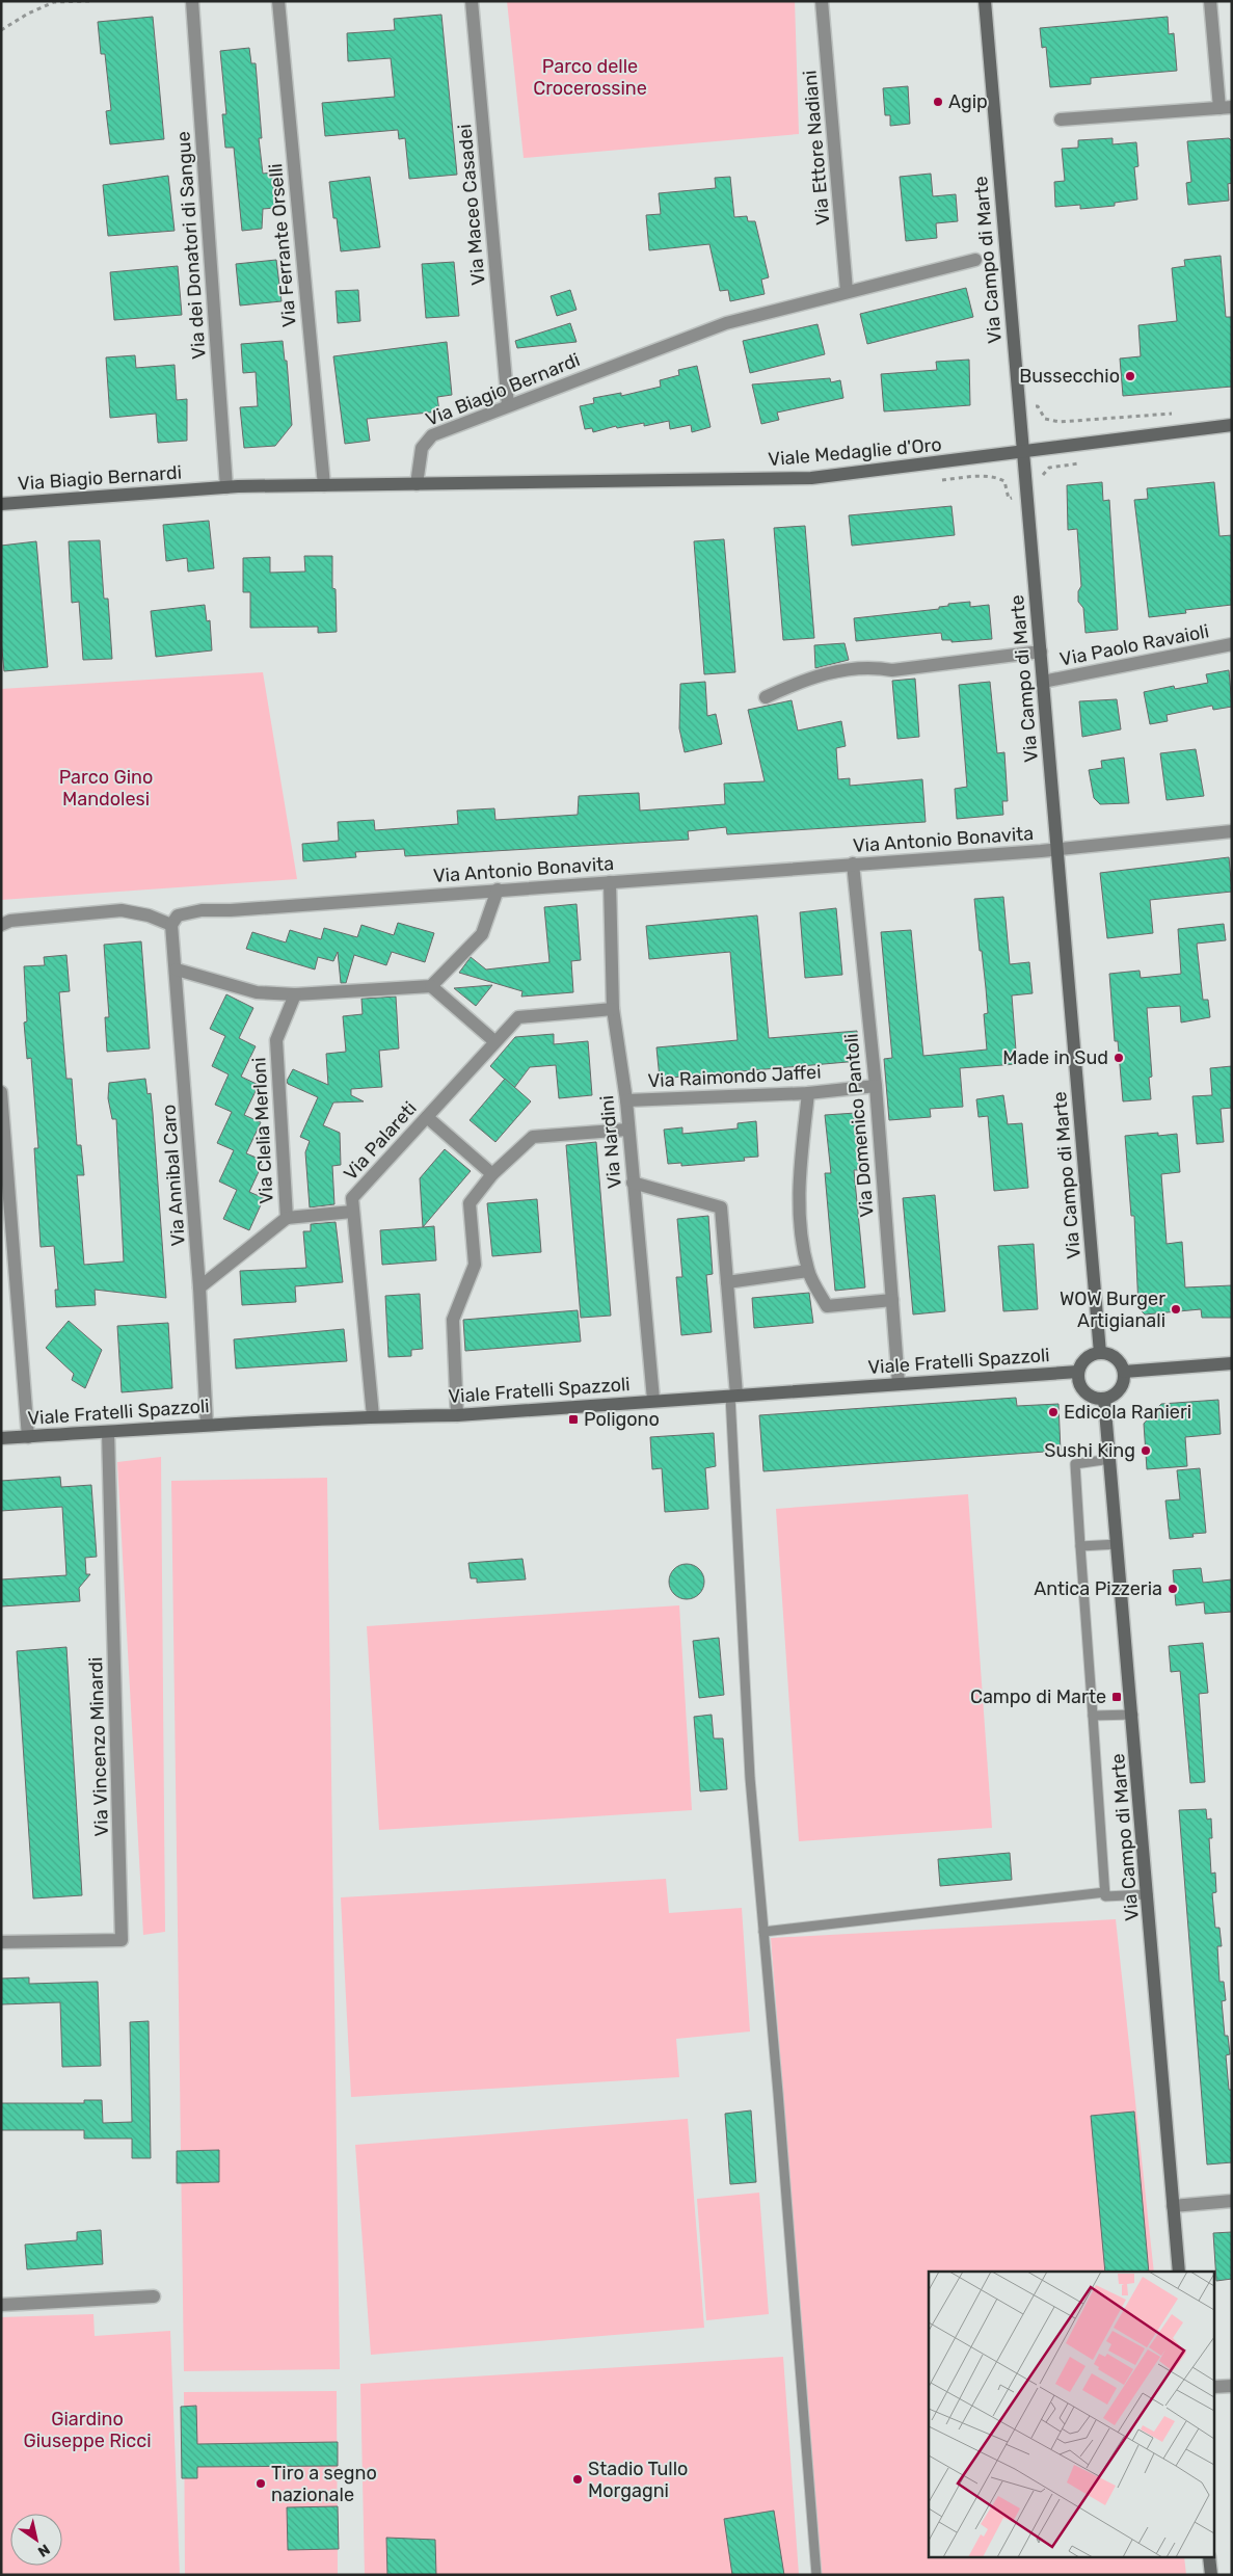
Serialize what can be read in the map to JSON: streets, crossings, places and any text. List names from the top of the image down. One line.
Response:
{"streets":{"street":["Via Ettore Nadiani","Via Maceo Casadei","Via dei Donatori di Sangue","Via Ferrante Orselli","Via Campo di Marte","Via Biagio Bernardi","Viale Medaglie d'Oro","Via Paolo Ravaioli","Via Antonio Bonavita","Via Raimondo Jaffei","Via Domenico Pantoli","Via Clelia Merloni","Via Palareti","Via Nardini","Via Annibal Caro","Viale Fratelli Spazzoli","Via Vincenzo Minardi"]},"crossings":[["Via Ettore Nadiani","Via Biagio Bernardi"],["Via Maceo Casadei","Via Biagio Bernardi"],["Via dei Donatori di Sangue","Via Biagio Bernardi"],["Via Ferrante Orselli","Via Biagio Bernardi"],["Via Campo di Marte","Viale Medaglie d'Oro"],["Via Campo di Marte","Via Paolo Ravaioli"],["Via Campo di Marte","Via Antonio Bonavita"],["Via Campo di Marte","Viale Fratelli Spazzoli"],["Via Biagio Bernardi","Viale Medaglie d'Oro"],["Via Antonio Bonavita","Via Domenico Pantoli"],["Via Antonio Bonavita","Via Nardini"],["Via Antonio Bonavita","Via Annibal Caro"],["Via Raimondo Jaffei","Via Domenico Pantoli"],["Via Raimondo Jaffei","Via Nardini"],["Via Domenico Pantoli","Viale Fratelli Spazzoli"],["Via Clelia Merloni","Via Annibal Caro"],["Via Palareti","Via Nardini"],["Via Palareti","Viale Fratelli Spazzoli"],["Via Nardini","Viale Fratelli Spazzoli"],["Via Annibal Caro","Viale Fratelli Spazzoli"],["Viale Fratelli Spazzoli","Via Vincenzo Minardi"]],"parks":["Parco delle Crocerossine","Parco Gino Mandolesi","Giardino Giuseppe Ricci"],"places":{"other":["Agip","Bussecchio","Made in Sud","WOW Burger Artigianali","Edicola Ranieri","Sushi King","Antica Pizzeria","Stadio Tullo Morgagni","Tiro a segno nazionale"],"transit":["Poligono","Campo di Marte"]},"north":"bottom right"}
